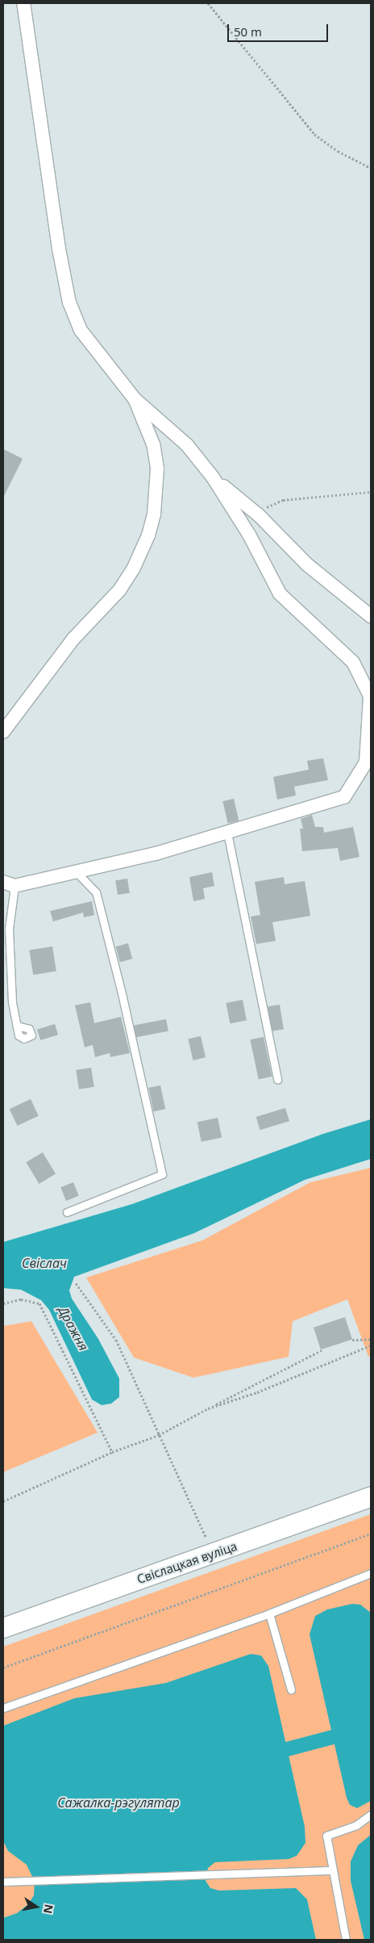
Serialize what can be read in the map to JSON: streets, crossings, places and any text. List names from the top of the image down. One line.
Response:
{"streets":{"main road":["Свіслацкая вуліца"]},"water":["Свіслач","Дражня","Сажалка-рэгулятар"],"scale_bar":"50 m","north":"right"}
